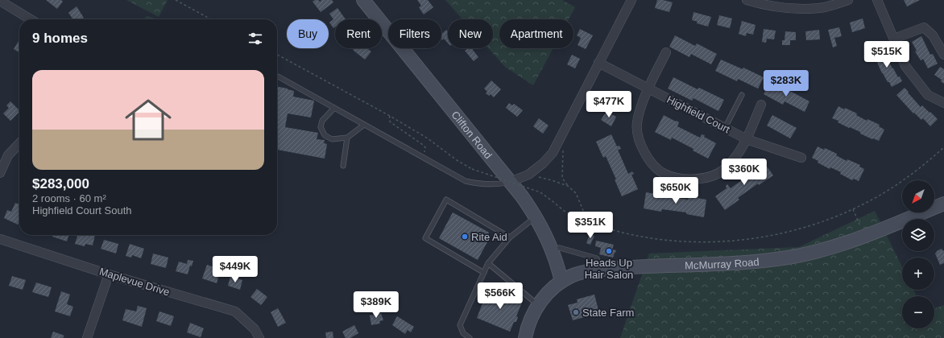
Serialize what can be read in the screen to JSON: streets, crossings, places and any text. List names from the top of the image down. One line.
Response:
{"streets":{"main road":["Clifton Road","McMurray Road"],"street":["Highfield Court","Maplevue Drive"]},"crossings":[["Clifton Road","McMurray Road"]],"places":["Rite Aid","Heads Up Hair Salon","State Farm"],"north":"bottom left","page":{"chip":["Buy","Rent","Filters","New","Apartment"],"heading":"9 homes","price":["$515K","$283K","$477K","$360K","$650K","$351K","$449K","$566K","$389K"],"list":[{"name":"$283,000","note":"2 rooms · 60 m² · Highfield Court South"}],"map_buttons":["+","−"]}}
